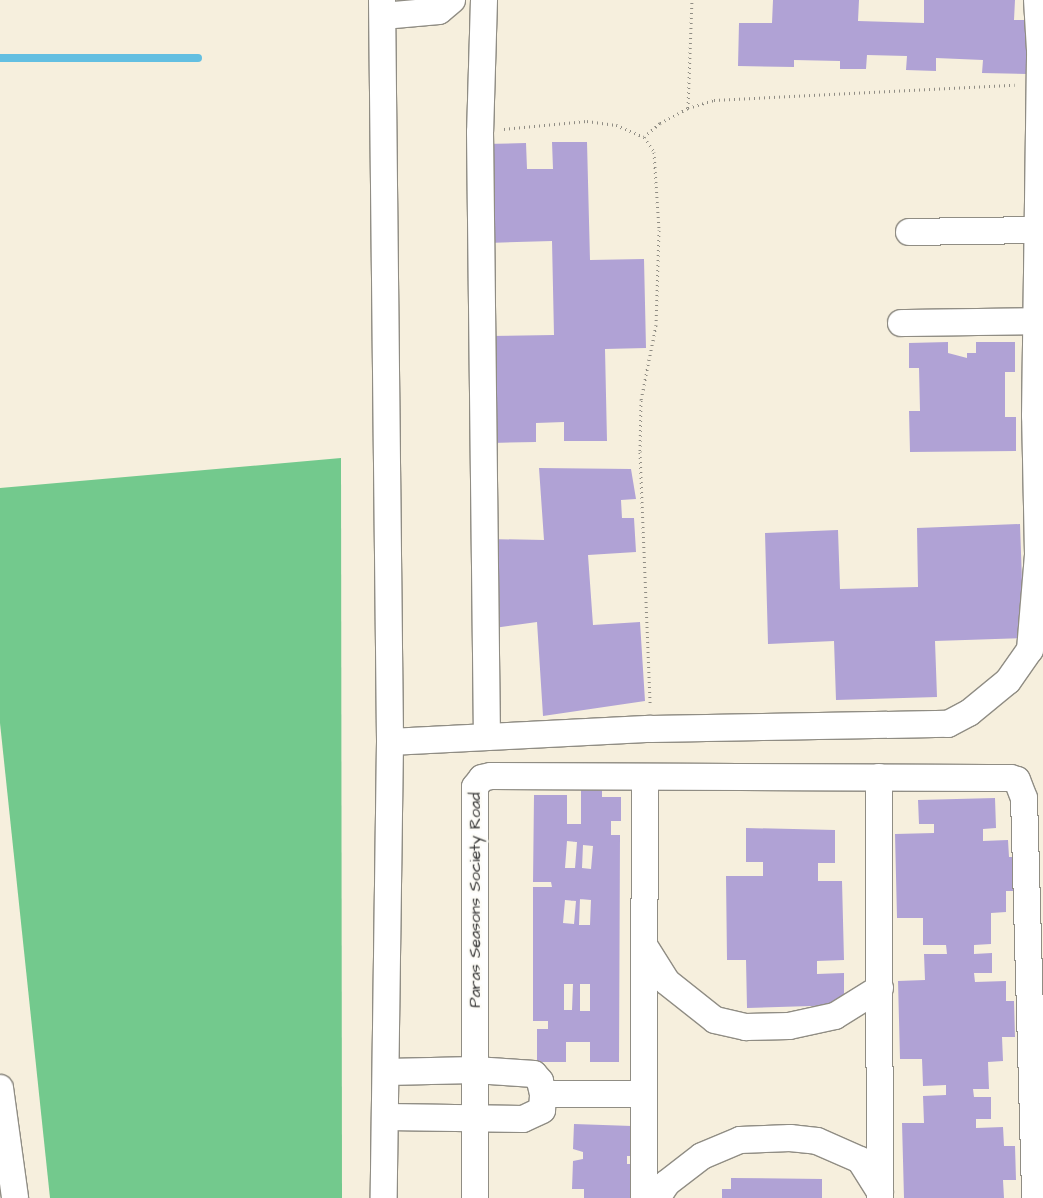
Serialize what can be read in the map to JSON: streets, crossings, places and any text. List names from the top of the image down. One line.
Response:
{"streets":{"street":["Paras Seasons Society Road"]}}
